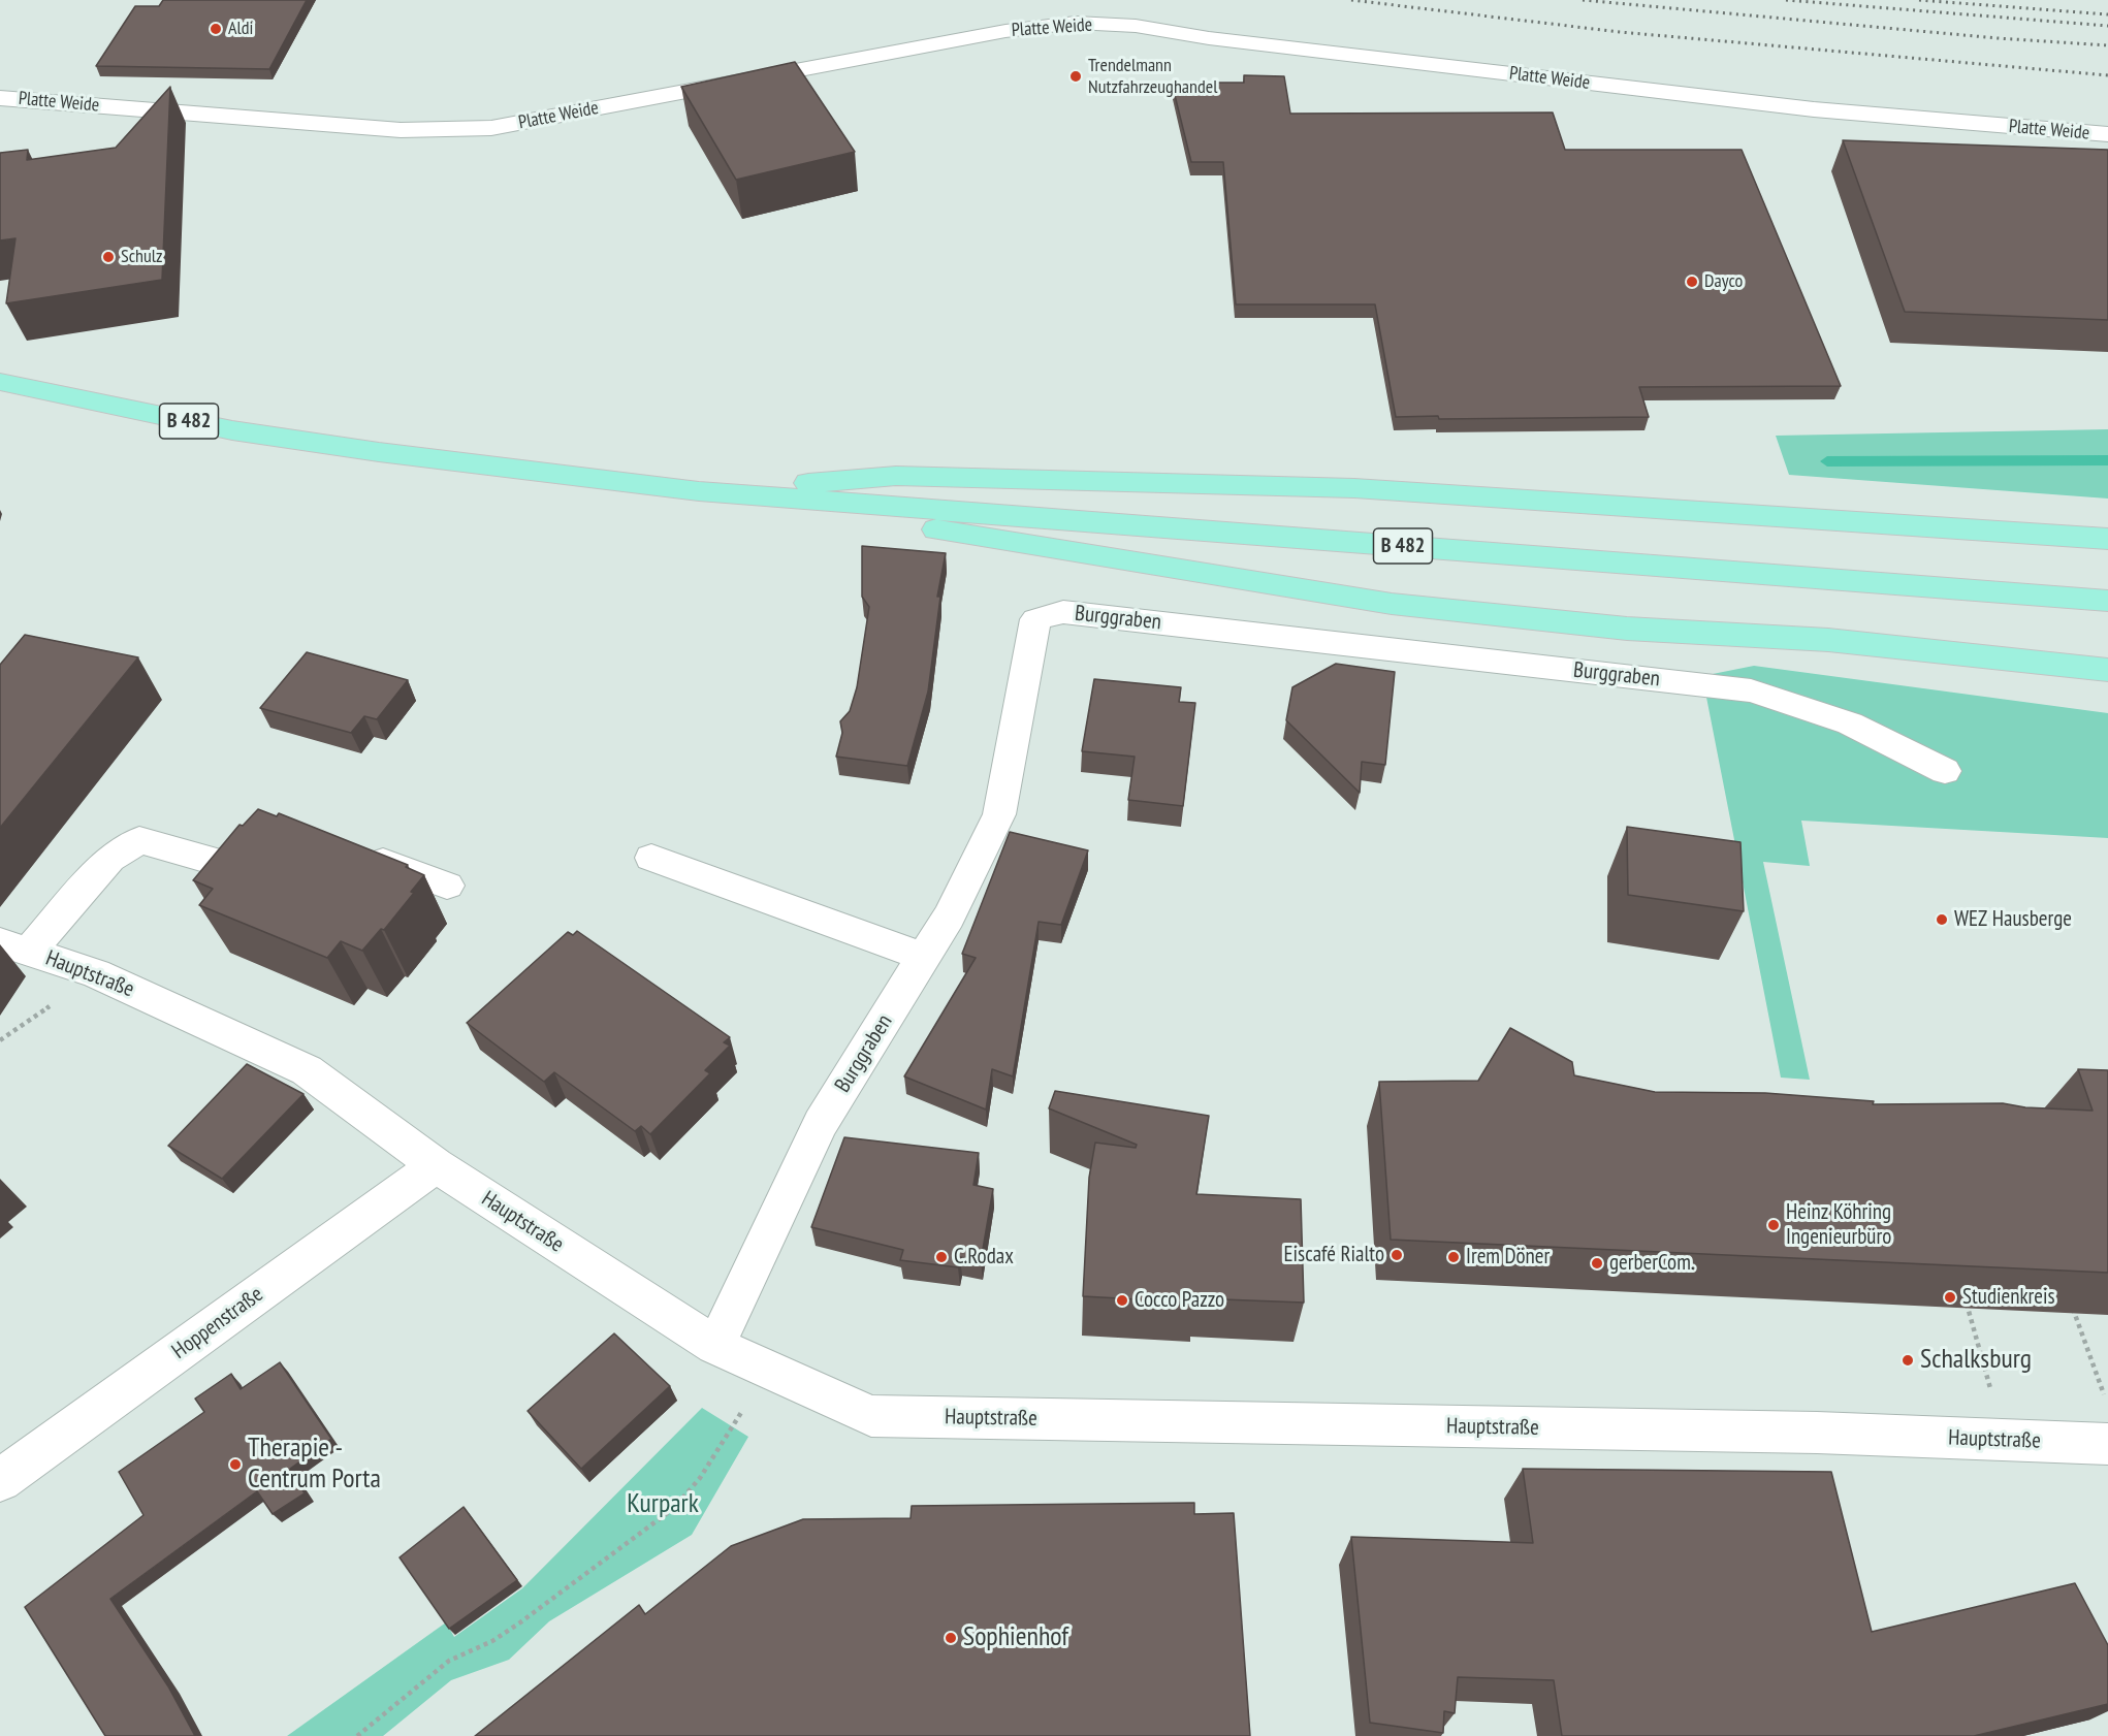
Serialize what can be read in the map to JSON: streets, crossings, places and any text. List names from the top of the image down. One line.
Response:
{"streets":{"main road":["B 482"],"street":["Platte Weide","Burggraben","Hauptstraße","Hoppenstraße"]},"crossings":[["Burggraben","Hauptstraße"],["Hauptstraße","Hoppenstraße"]],"parks":["Kurpark"],"places":["Aldi","Trendelmann Nutzfahrzeughandel","Schulz","Dayco","WEZ Hausberge","Heinz Köhring Ingenieurbüro","Eiscafé Rialto","C.Rodax","Irem Döner","gerberCom.","Studienkreis","Cocco Pazzo","Schalksburg","Therapie - Centrum Porta","Sophienhof"]}
